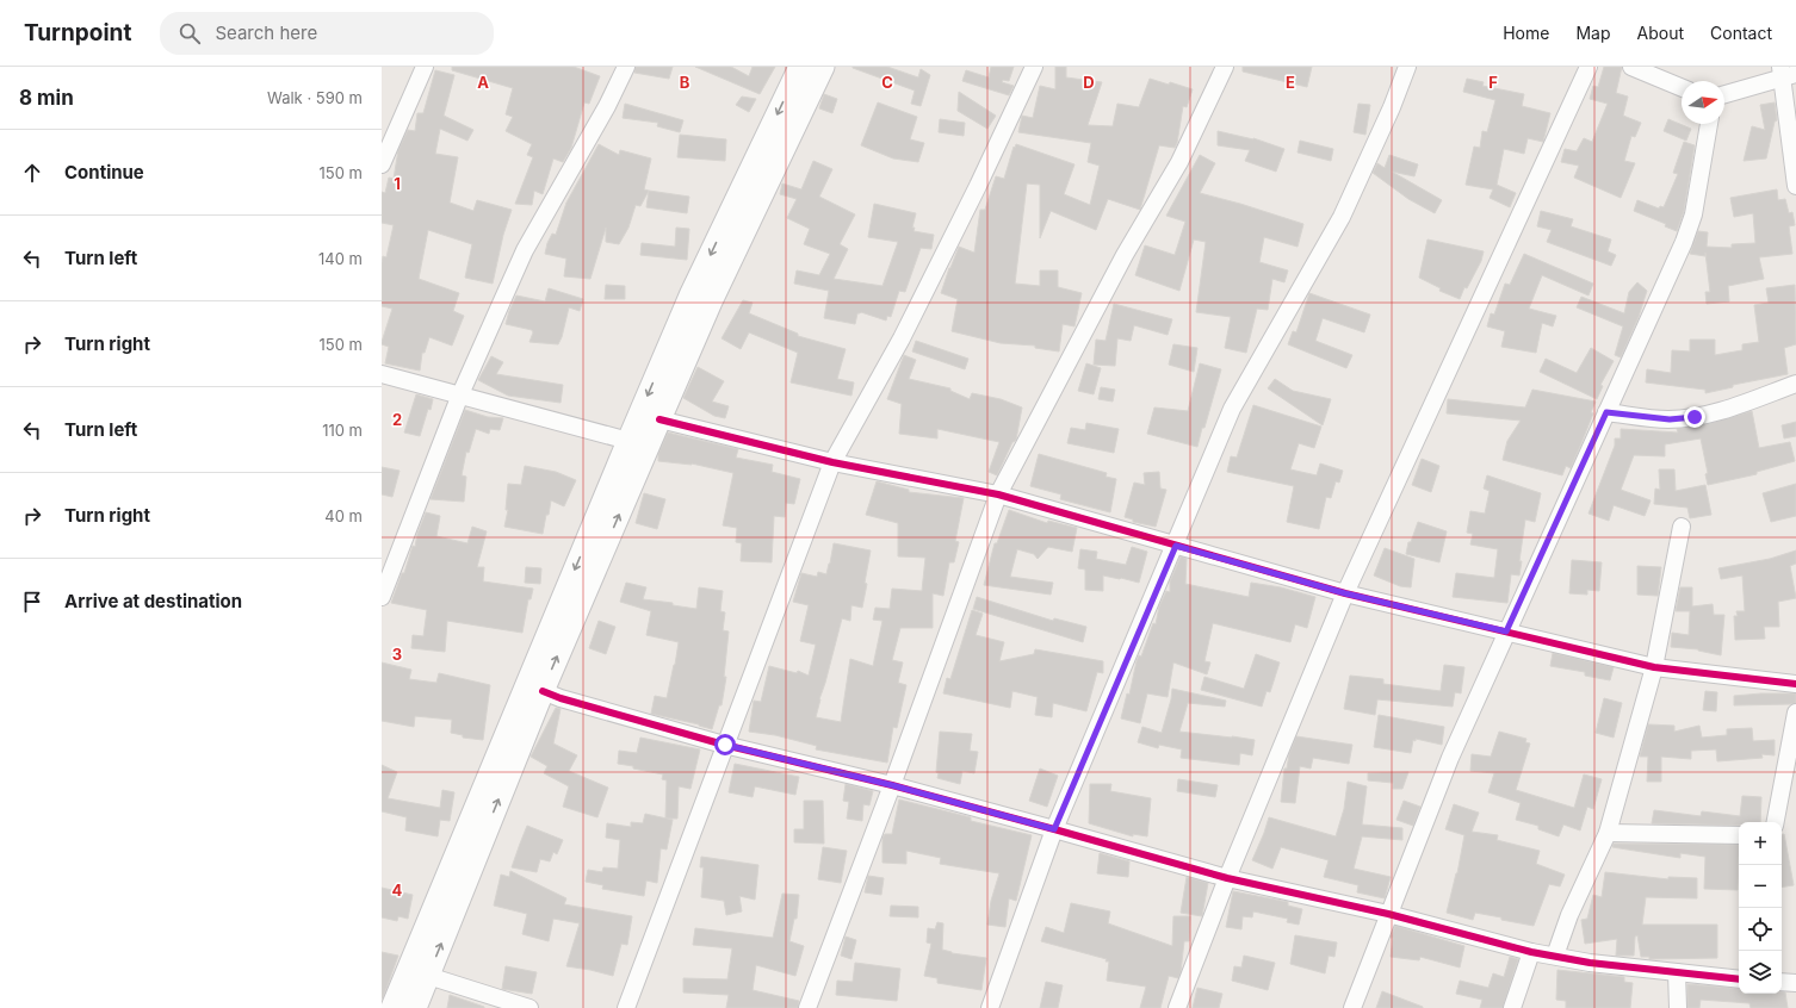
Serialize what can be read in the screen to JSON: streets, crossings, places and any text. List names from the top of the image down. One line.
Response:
{"north":"right","page":{"header":"Turnpoint","search":"Search here","nav":["Home","Map","About","Contact"],"heading":["8 min","Walk · 590 m"],"list":[["Continue","150 m"],["Turn left","140 m"],["Turn right","150 m"],["Turn left","110 m"],["Turn right","40 m"],"Arrive at destination"],"map_buttons":["+","−"]},"grid":{"columns":["A","B","C","D","E","F"],"rows":["1","2","3","4"]}}
